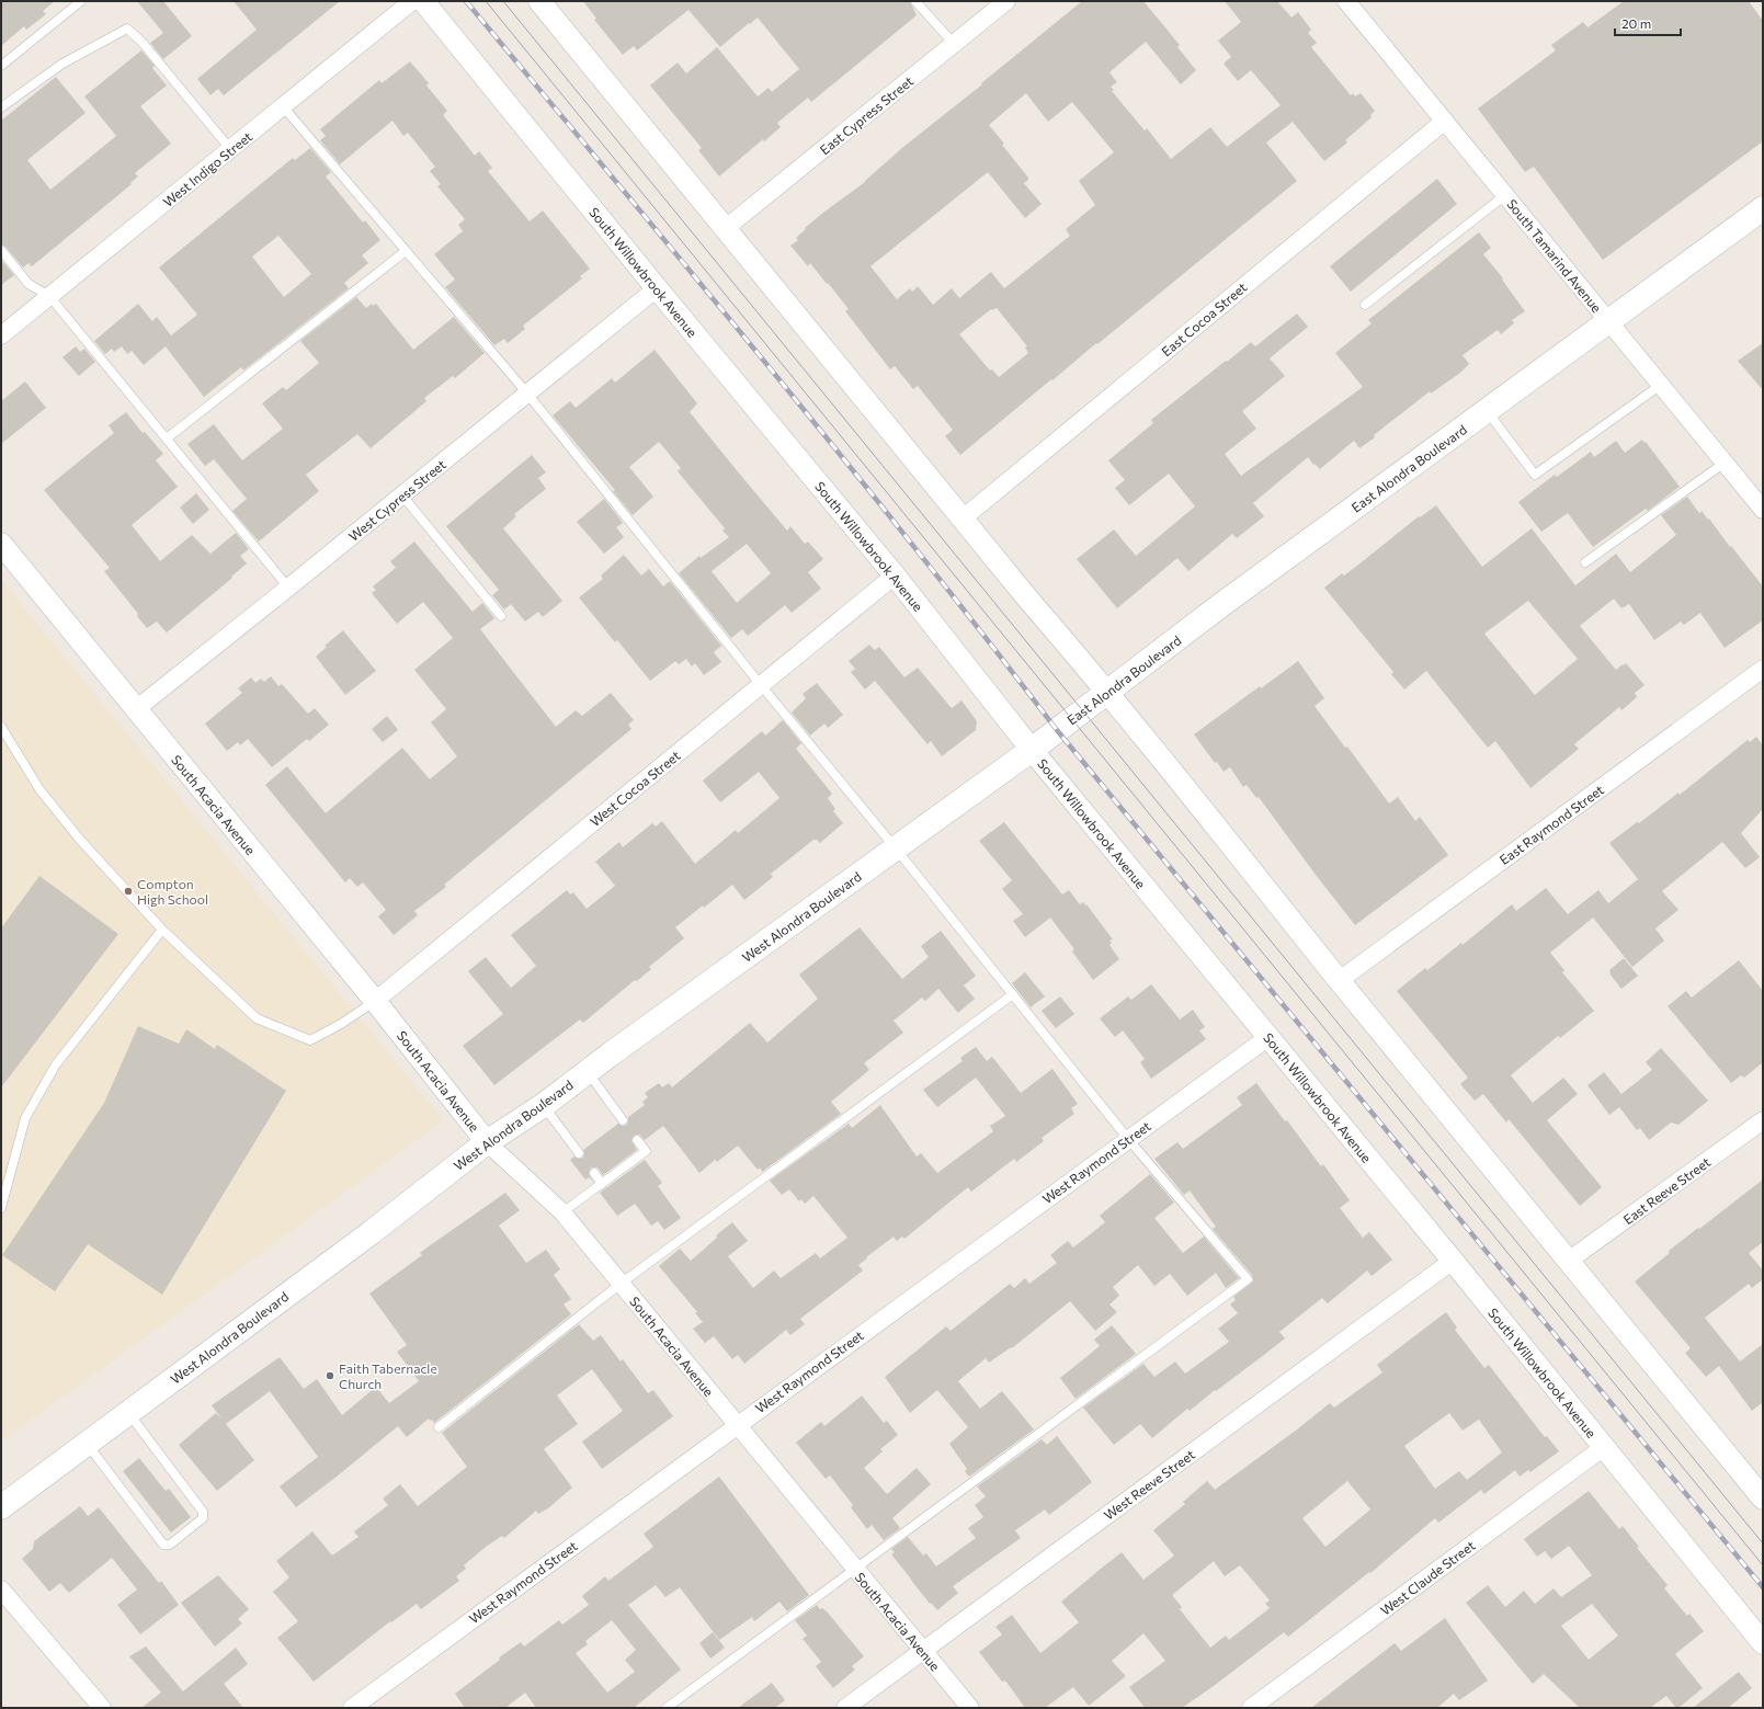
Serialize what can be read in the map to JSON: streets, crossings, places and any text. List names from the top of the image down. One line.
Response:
{"streets":{"main road":["East Alondra Boulevard","West Alondra Boulevard"],"street":["East Cypress Street","West Indigo Street","South Tamarind Avenue","South Willowbrook Avenue","East Cocoa Street","West Cypress Street","West Cocoa Street","South Acacia Avenue","East Raymond Street","West Raymond Street","East Reeve Street","West Reeve Street","West Claude Street"]},"crossings":[["South Tamarind Avenue","East Cocoa Street"],["South Tamarind Avenue","East Alondra Boulevard"],["South Willowbrook Avenue","East Alondra Boulevard"],["South Willowbrook Avenue","West Cypress Street"],["South Willowbrook Avenue","West Cocoa Street"],["South Willowbrook Avenue","West Alondra Boulevard"],["South Willowbrook Avenue","West Raymond Street"],["South Willowbrook Avenue","West Reeve Street"],["South Willowbrook Avenue","West Claude Street"],["East Alondra Boulevard","West Alondra Boulevard"],["West Cypress Street","South Acacia Avenue"],["West Cocoa Street","South Acacia Avenue"],["South Acacia Avenue","West Alondra Boulevard"],["South Acacia Avenue","West Raymond Street"],["South Acacia Avenue","West Reeve Street"]],"places":["Compton High School","Faith Tabernacle Church"],"scale_bar":"20 m"}
